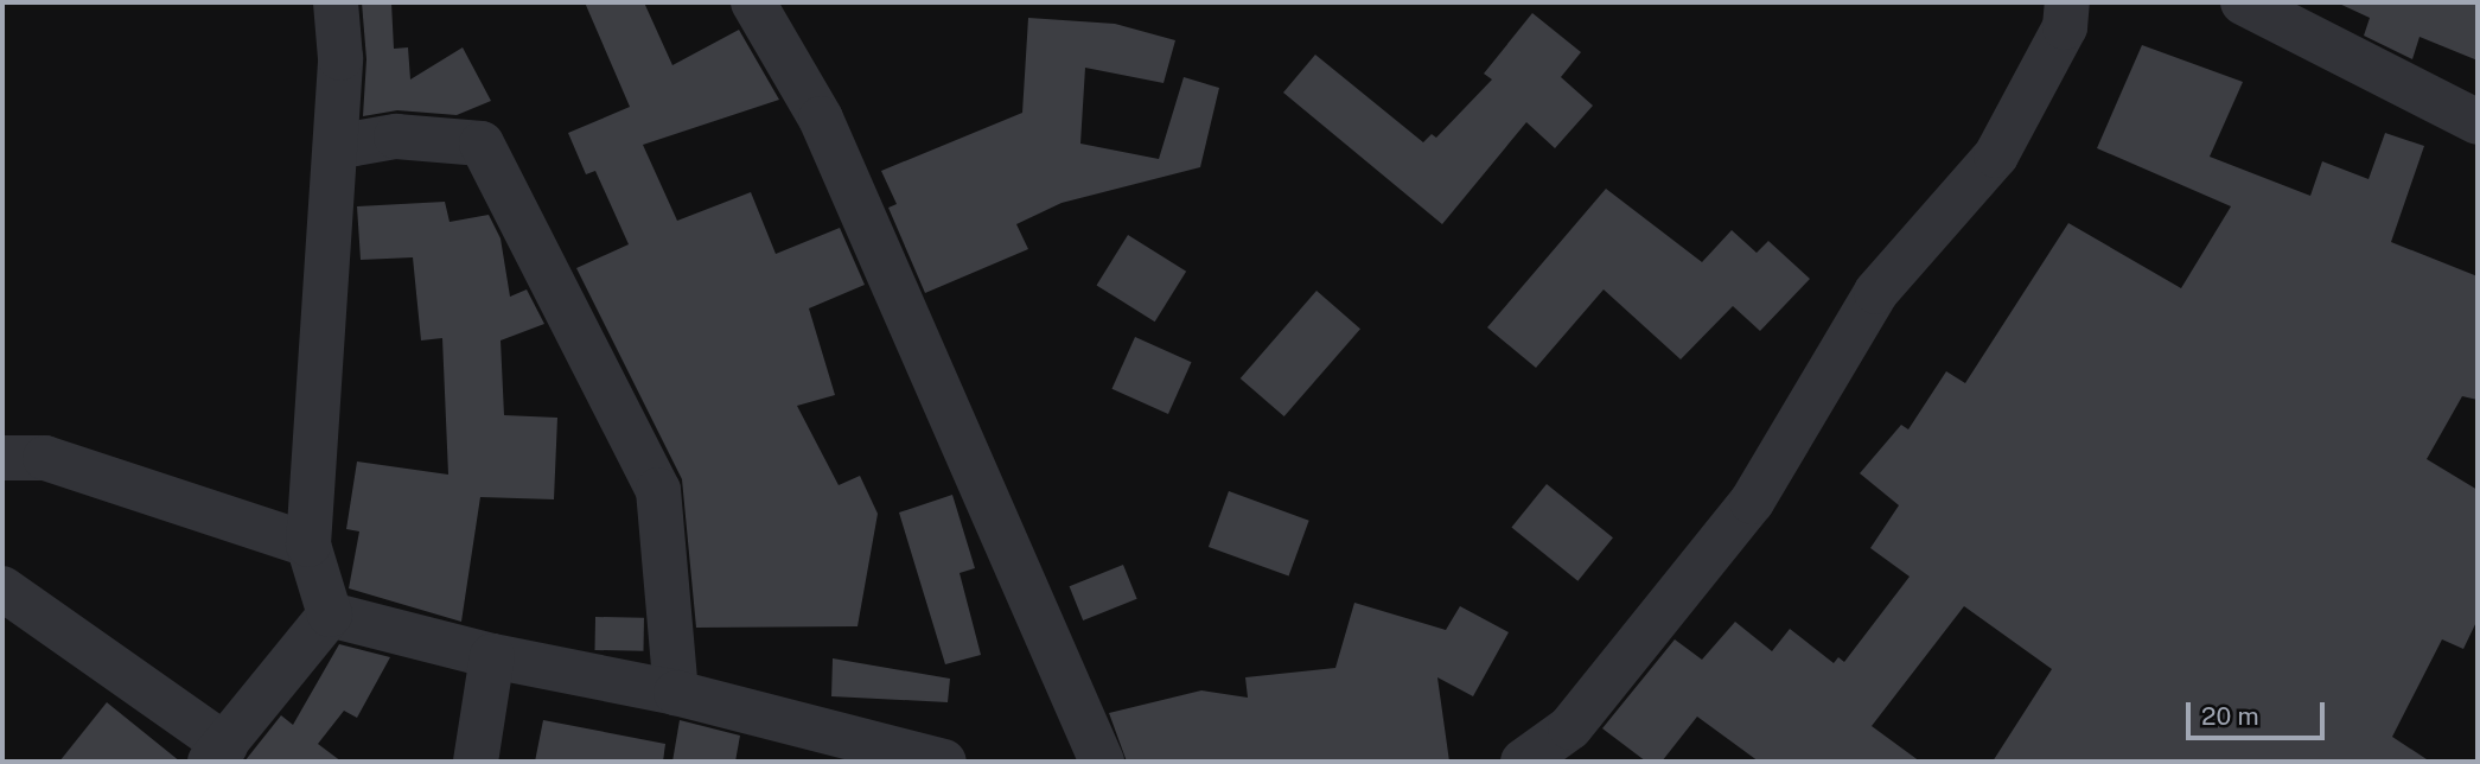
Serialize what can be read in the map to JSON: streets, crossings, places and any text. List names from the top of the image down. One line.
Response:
{"scale_bar":"20 m"}
